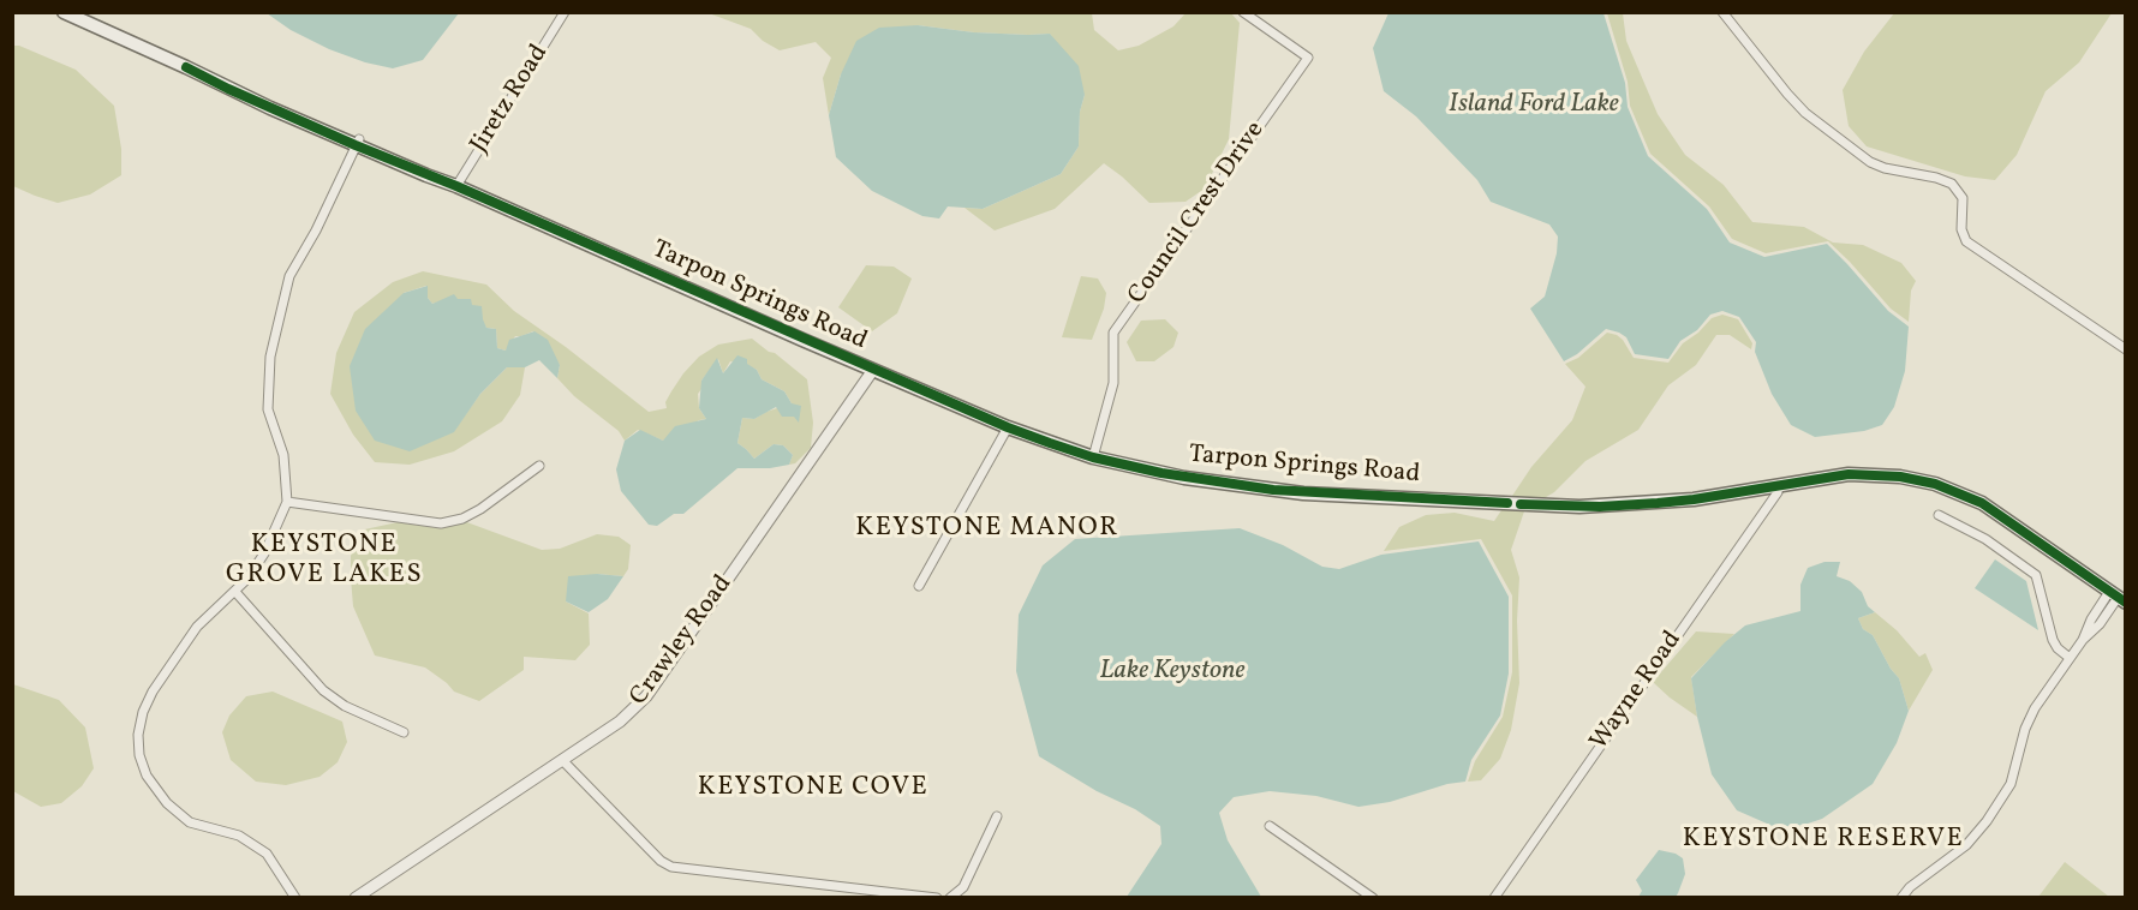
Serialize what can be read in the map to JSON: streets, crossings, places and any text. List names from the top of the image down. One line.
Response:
{"streets":{"main road":["Tarpon Springs Road"],"street":["Jiretz Road","Council Crest Drive","Crawley Road","Wayne Road"]},"crossings":[["Jiretz Road","Tarpon Springs Road"],["Council Crest Drive","Tarpon Springs Road"],["Tarpon Springs Road","Crawley Road"],["Tarpon Springs Road","Wayne Road"]],"districts":["KEYSTONE MANOR","KEYSTONE GROVE LAKES","KEYSTONE COVE","KEYSTONE RESERVE"],"water":["Island Ford Lake","Lake Keystone"]}
